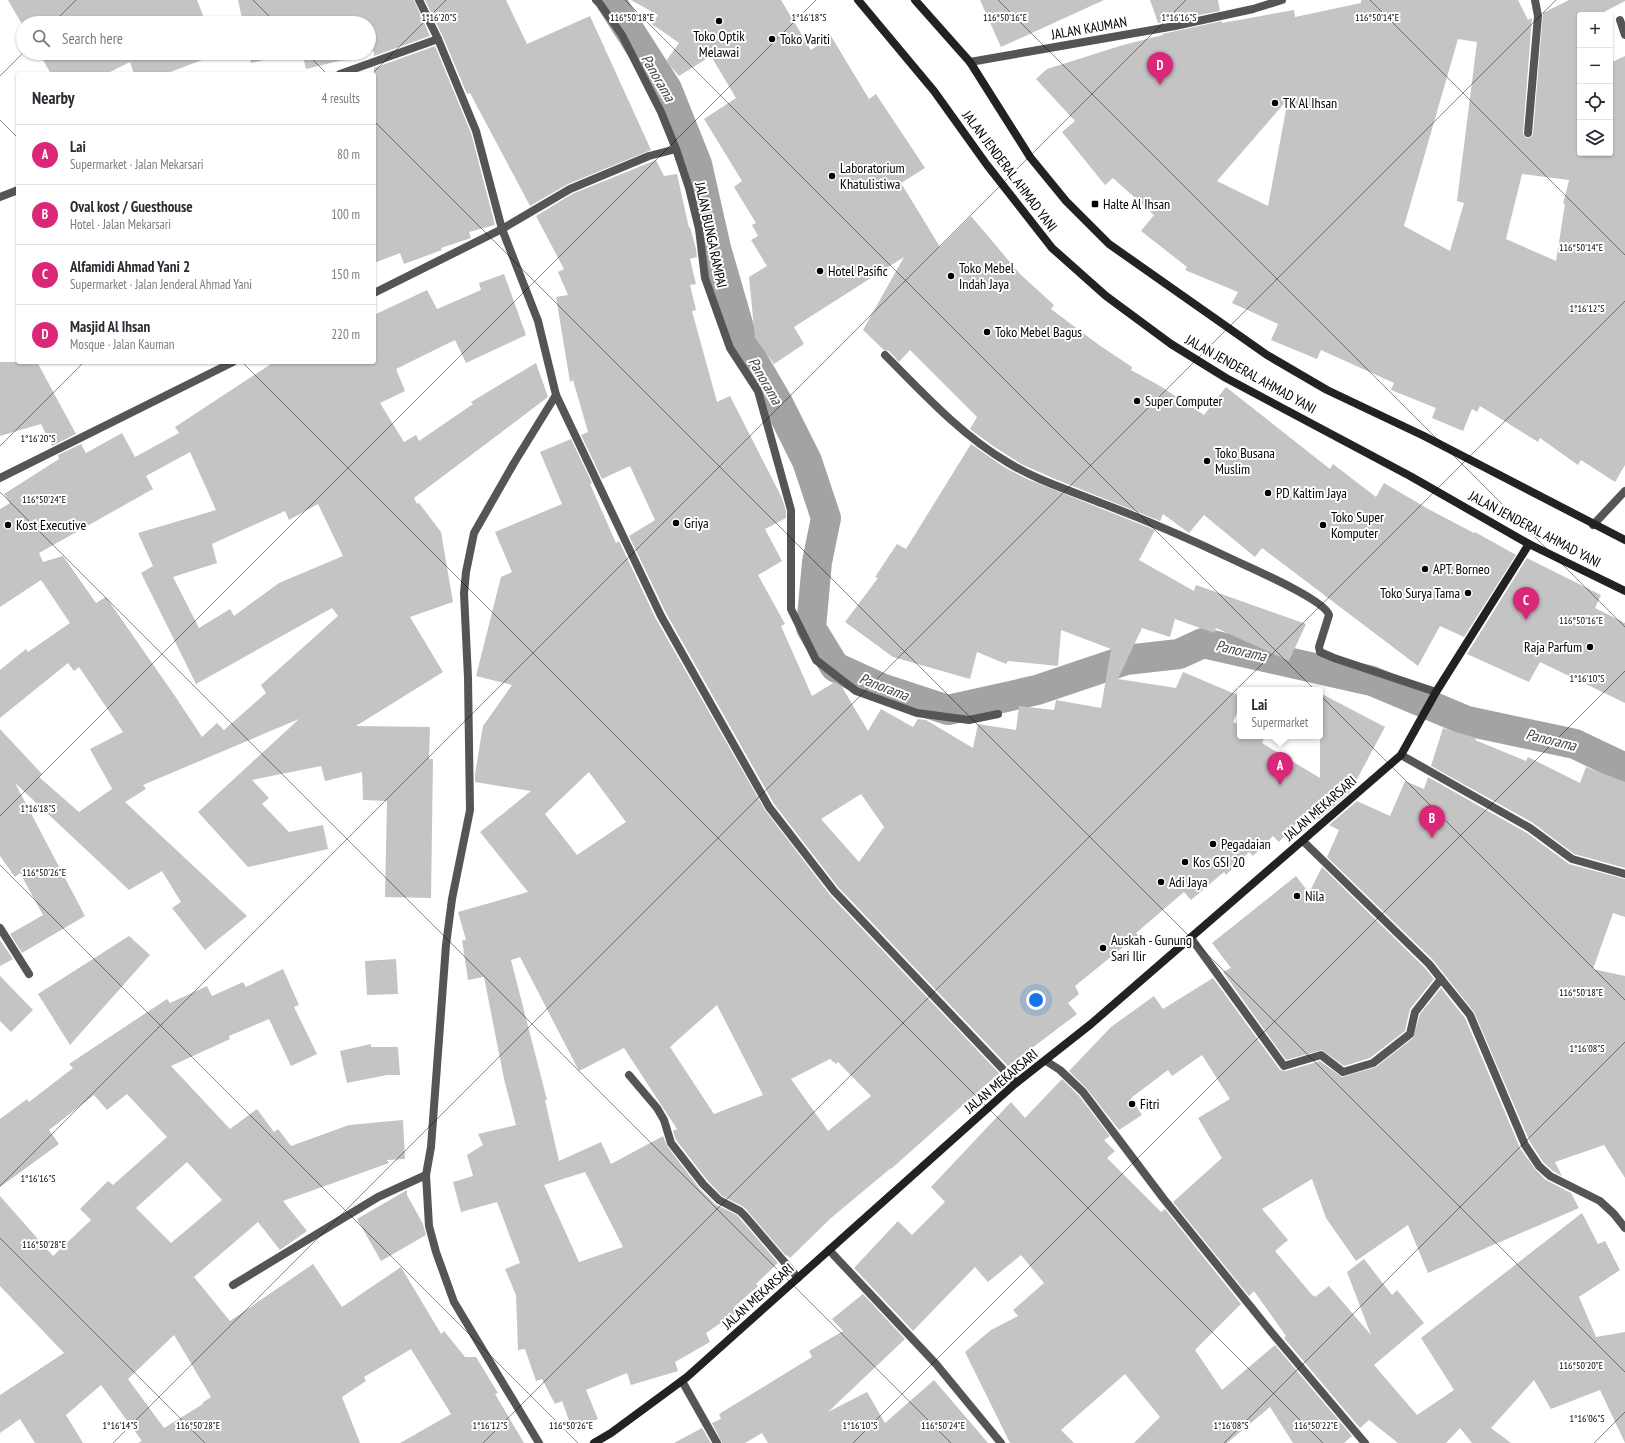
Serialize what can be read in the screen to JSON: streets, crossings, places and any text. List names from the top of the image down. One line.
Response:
{"streets":{"main road":["JALAN JENDERAL AHMAD YANI","JALAN MEKARSARI"],"street":["JALAN KAUMAN","JALAN BUNGA RAMPAI"]},"crossings":[["JALAN KAUMAN","JALAN JENDERAL AHMAD YANI"],["JALAN JENDERAL AHMAD YANI","JALAN MEKARSARI"]],"water":["Panorama"],"places":{"other":["Toko Optik Melawai","Toko Variti","TK Al Ihsan","Laboratorium Khatulistiwa","Hotel Pasific","Toko Mebel Indah Jaya","Toko Mebel Bagus","Super Computer","Toko Busana Muslim","PD Kaltim Jaya","Griya","Kost Executive","Toko Super Komputer","APT. Borneo","Toko Surya Tama","Raja Parfum","Pegadaian","Kos GSI 20","Adi Jaya","Nila","Auskah - Gunung Sari Ilir","Fitri"],"transit":["Halte Al Ihsan"]},"page":{"map_buttons":["+","−"],"search":"Search here","pins":["D","C","A","B"],"heading":["Nearby","4 results"],"list":[{"mark":"A","name":"Lai","note":"Supermarket · Jalan Mekarsari","value":"80 m"},{"mark":"B","name":"Oval kost / Guesthouse","note":"Hotel · Jalan Mekarsari","value":"100 m"},{"mark":"C","name":"Alfamidi Ahmad Yani 2","note":"Supermarket · Jalan Jenderal Ahmad Yani","value":"150 m"},{"mark":"D","name":"Masjid Al Ihsan","note":"Mosque · Jalan Kauman","value":"220 m"}],"popup":["Lai","Supermarket"]},"coordinates":["1°16'20\"S","116°50'18\"E","1°16'18\"S","116°50'16\"E","1°16'16\"S","116°50'14\"E","1°16'12\"S","116°50'24\"E","1°16'10\"S","116°50'26\"E","1°16'08\"S","116°50'28\"E","116°50'20\"E","1°16'06\"S","1°16'14\"S","116°50'22\"E"]}
